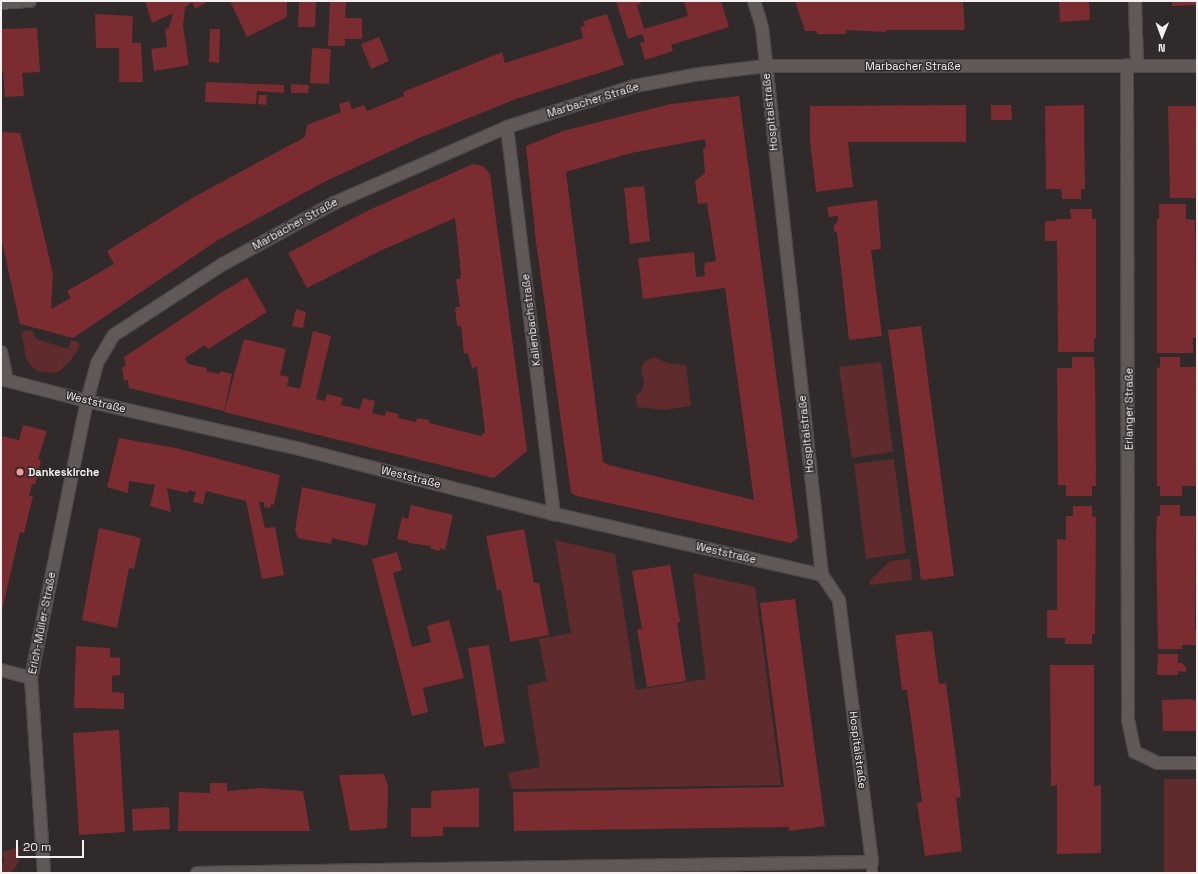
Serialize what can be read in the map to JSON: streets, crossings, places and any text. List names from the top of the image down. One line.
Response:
{"streets":{"street":["Marbacher Straße","Hospitalstraße","Kallenbachstraße","Weststraße","Erlanger Straße","Erich-Müller-Straße"]},"crossings":[["Marbacher Straße","Hospitalstraße"],["Marbacher Straße","Kallenbachstraße"],["Marbacher Straße","Weststraße"],["Marbacher Straße","Erlanger Straße"],["Marbacher Straße","Erich-Müller-Straße"],["Hospitalstraße","Weststraße"],["Kallenbachstraße","Weststraße"],["Weststraße","Erich-Müller-Straße"]],"places":["Dankeskirche"],"scale_bar":"20 m","north":"bottom"}
